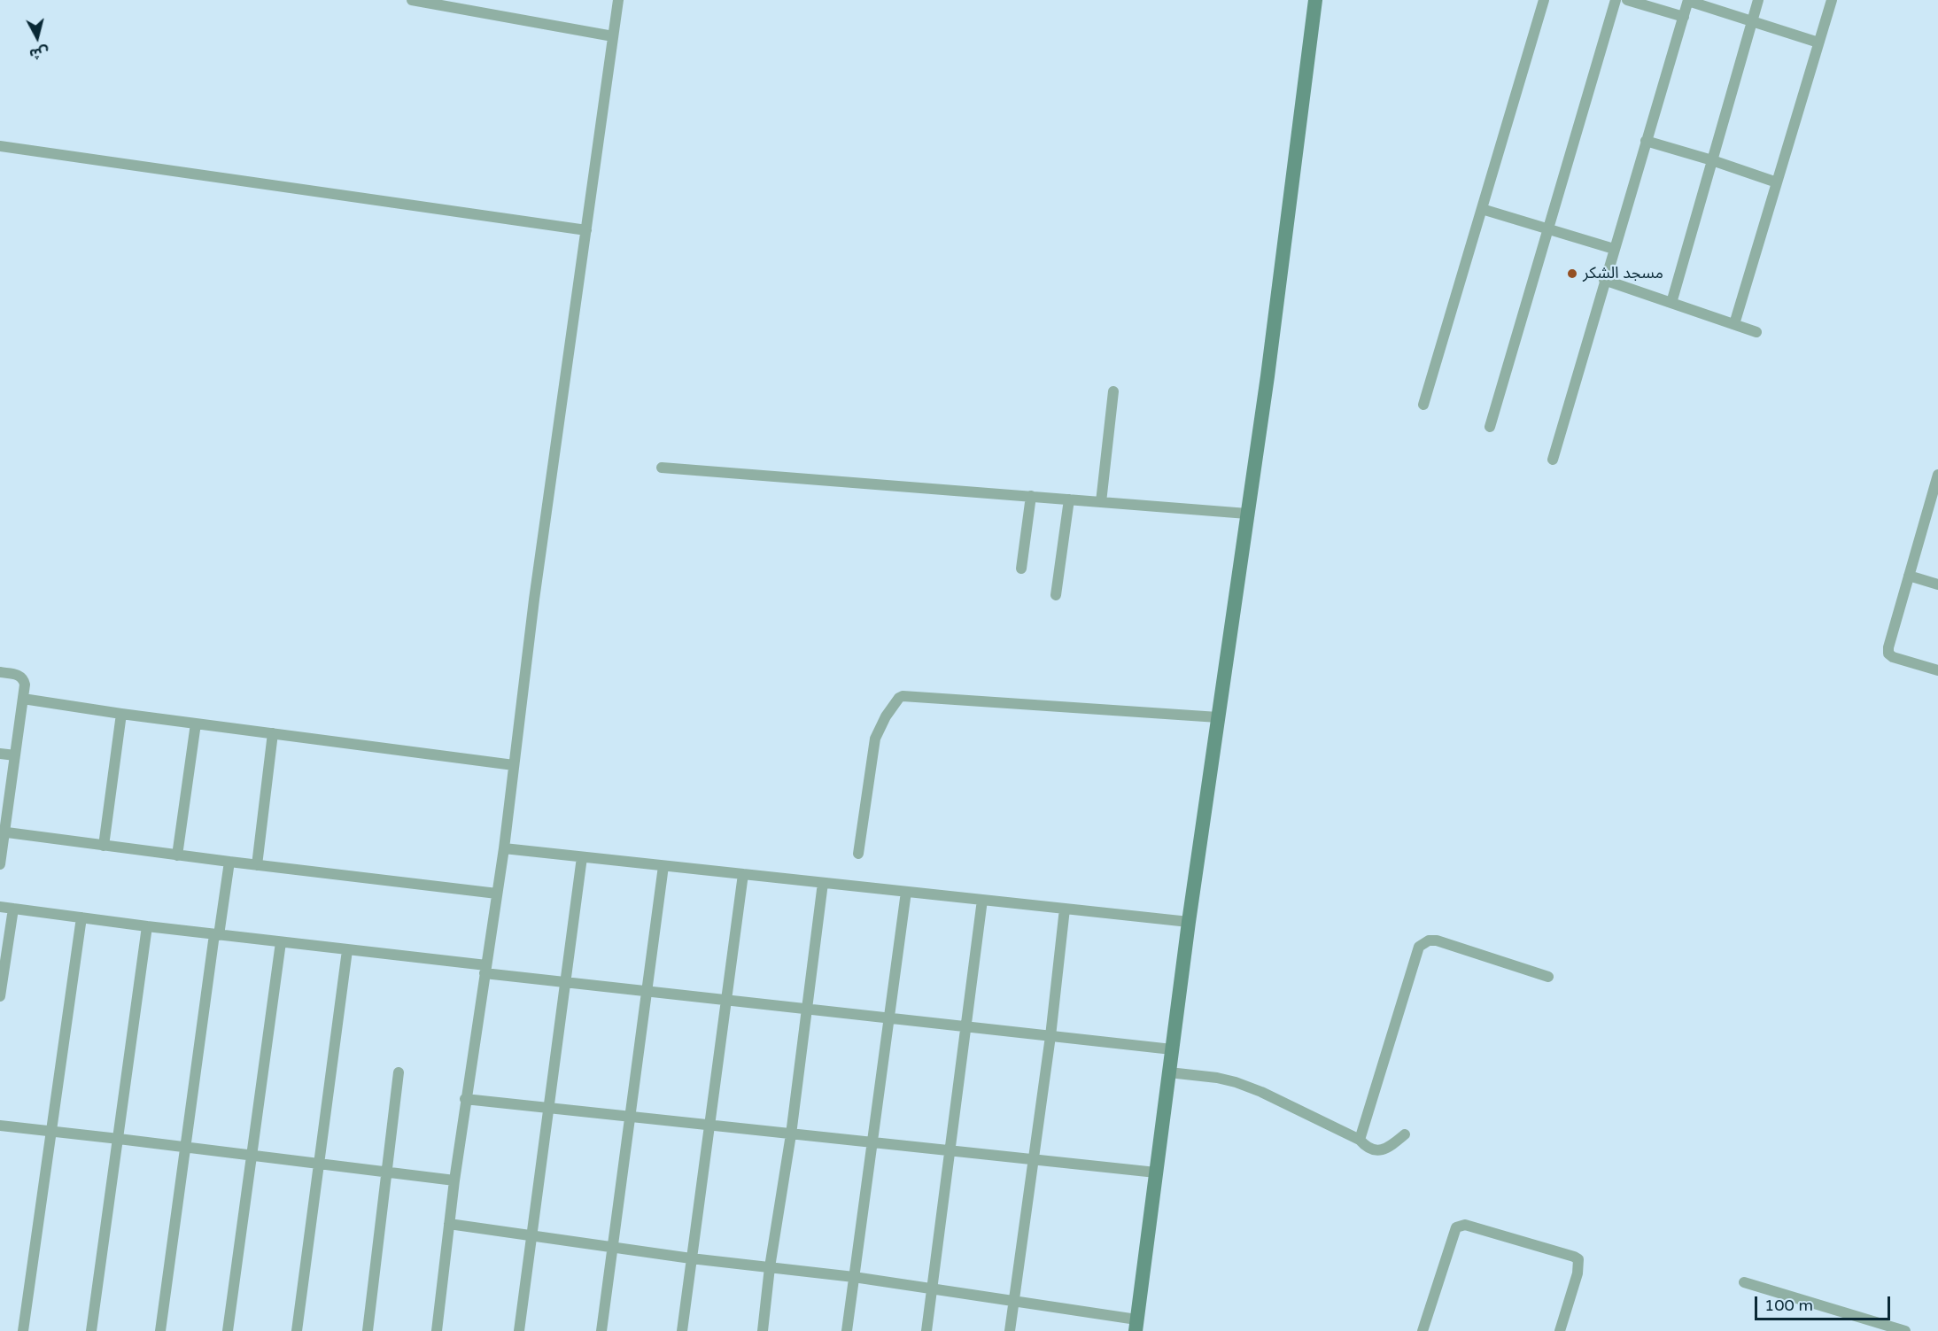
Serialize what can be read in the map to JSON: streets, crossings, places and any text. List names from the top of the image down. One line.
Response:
{"places":["مسجد الشكر"],"scale_bar":"100 m","north":"bottom"}
